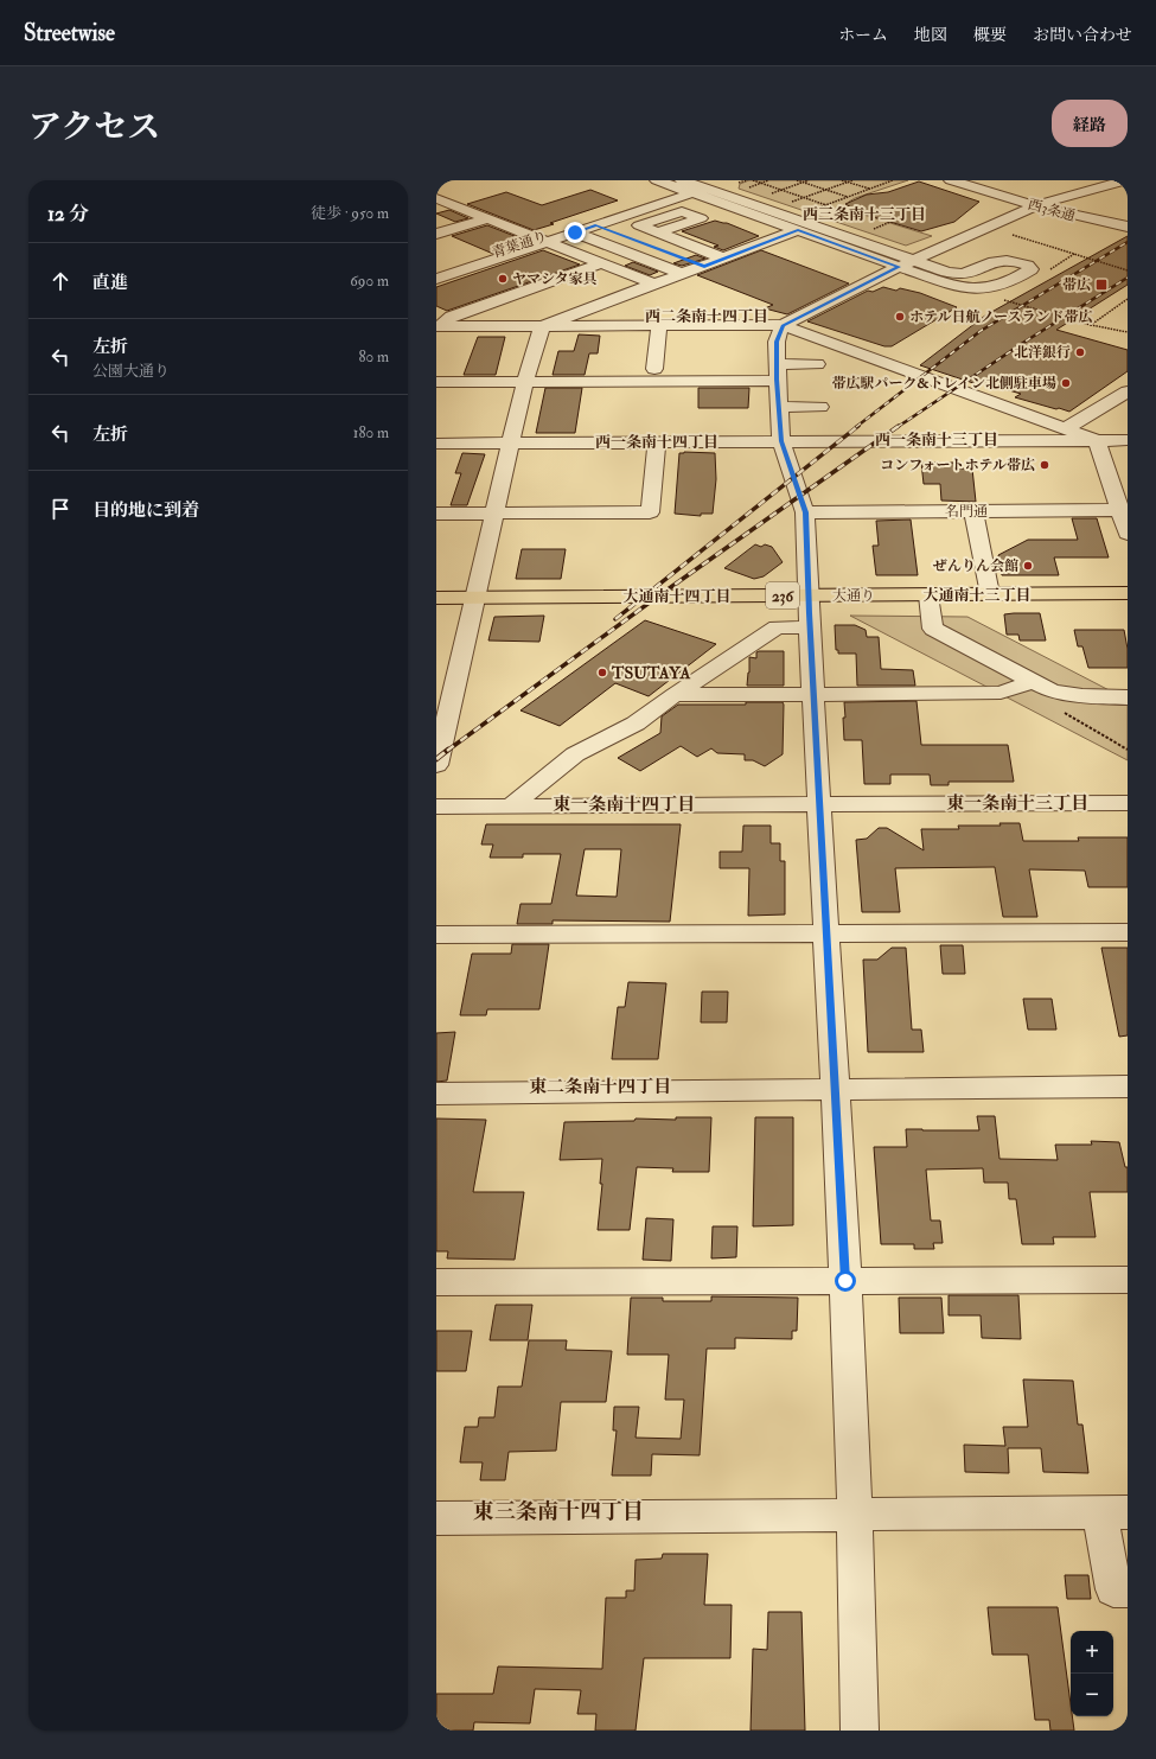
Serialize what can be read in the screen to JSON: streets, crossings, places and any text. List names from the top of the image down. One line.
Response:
{"streets":{"highway":["236","大通り"],"street":["西3条通","青葉通り","名門通"]},"districts":["西三条南十三丁目","西二条南十四丁目","西一条南十三丁目","西一条南十四丁目","大通南十三丁目","大通南十四丁目","東一条南十三丁目","東一条南十四丁目","東二条南十四丁目","東三条南十四丁目"],"places":{"other":["ヤマシタ家具","ホテル日航ノースランド帯広","北洋銀行","帯広駅パーク&トレイン北側駐車場","コンフォートホテル帯広","ぜんりん会館","TSUTAYA"],"transit":["帯広"]},"page":{"header":"Streetwise","nav":["ホーム","地図","概要","お問い合わせ"],"title":"アクセス","buttons":"経路","heading":["12 分","徒歩 · 950 m"],"list":[["直進","690 m"],["左折","公園大通り","80 m"],["左折","180 m"],"目的地に到着"],"map_buttons":["+","−"]}}
